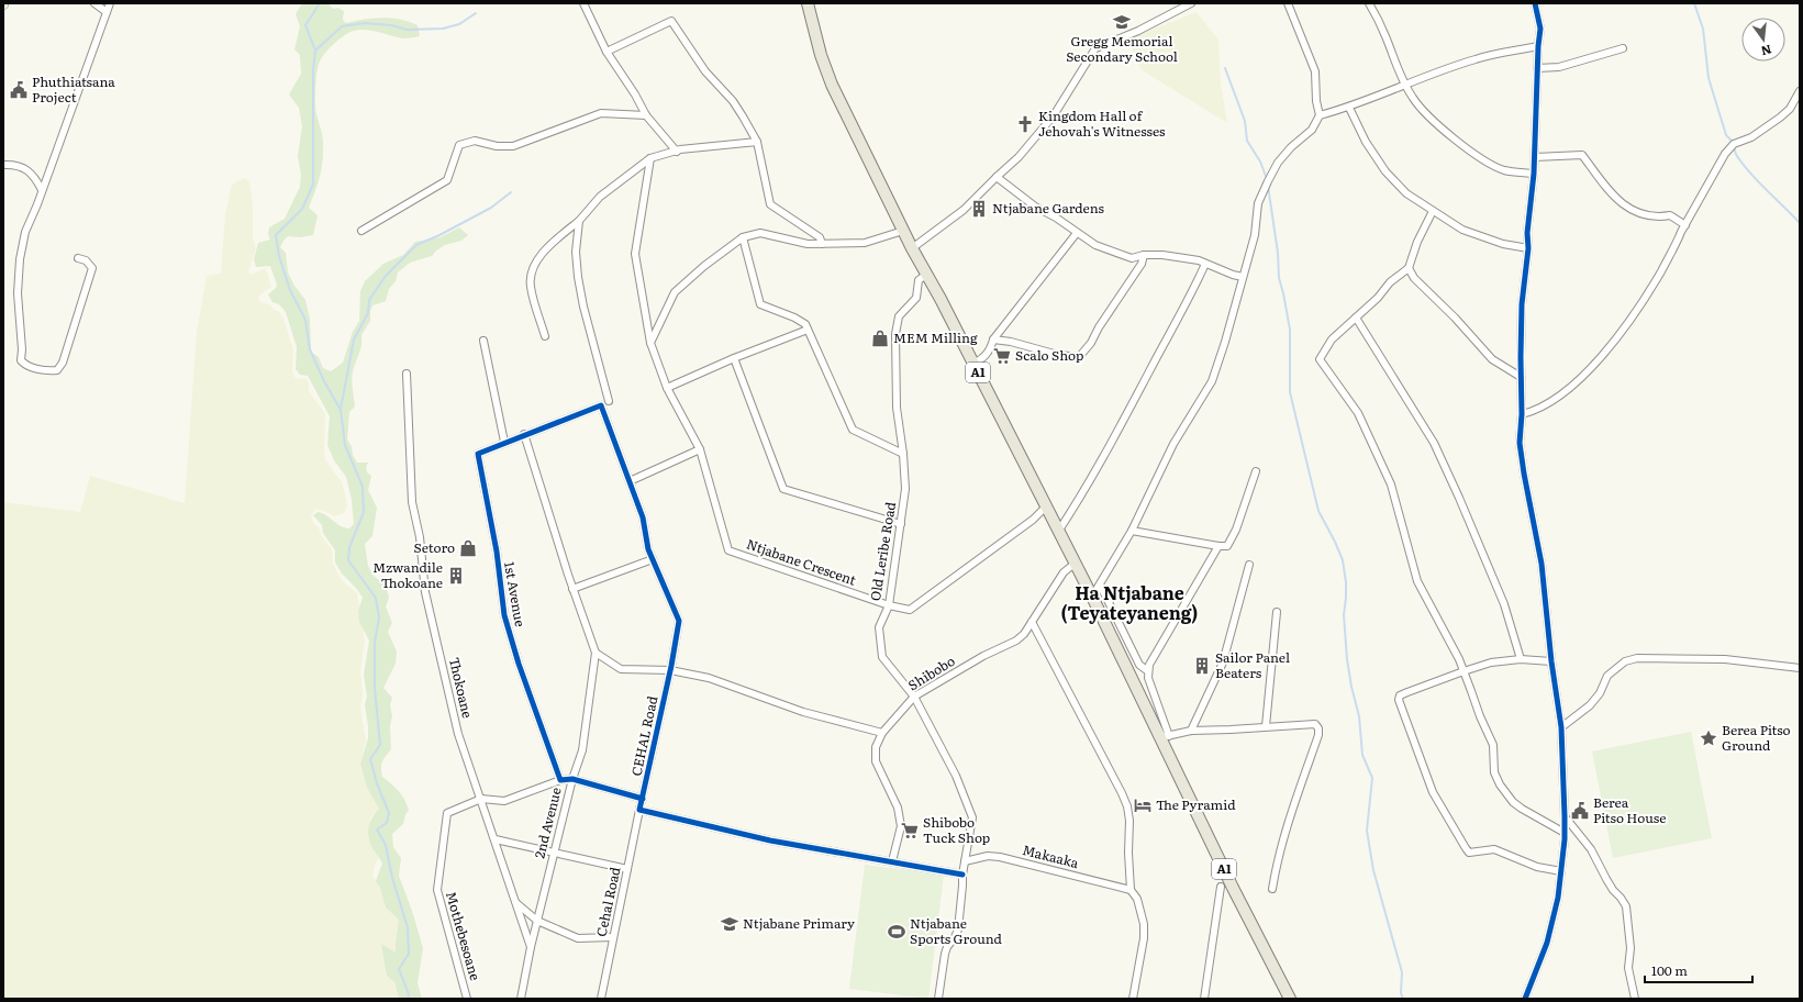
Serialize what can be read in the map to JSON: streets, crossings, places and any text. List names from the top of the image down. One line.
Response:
{"streets":{"main road":["A1"],"street":["Old Leribe Road","Ntjabane Crescent","1st Avenue","Shibobo","Thokoane","CEHAL Road","2nd Avenue","Makaaka","Cehal Road","Mothebesoane"]},"crossings":[["A1","Old Leribe Road"],["A1","Ntjabane Crescent"],["A1","Shibobo"],["Old Leribe Road","Ntjabane Crescent"],["Old Leribe Road","Shibobo"],["Old Leribe Road","Makaaka"],["1st Avenue","CEHAL Road"],["1st Avenue","2nd Avenue"],["Thokoane","2nd Avenue"],["Thokoane","Mothebesoane"],["CEHAL Road","Cehal Road"]],"districts":["Ha Ntjabane (Teyateyaneng)"],"places":{"school or university":["Gregg Memorial Secondary School","Ntjabane Primary"],"public building":["Phuthiatsana Project","Berea Pitso House"],"church":["Kingdom Hall of Jehovah's Witnesses"],"building":["Ntjabane Gardens","Mzwandile Thokoane","Sailor Panel Beaters"],"shop":["MEM Milling","Setoro"],"supermarket":["Scalo Shop","Shibobo Tuck Shop"],"place":["Berea Pitso Ground"],"hotel":["The Pyramid"],"sports":["Ntjabane Sports Ground"]},"scale_bar":"100 m","north":"bottom"}
